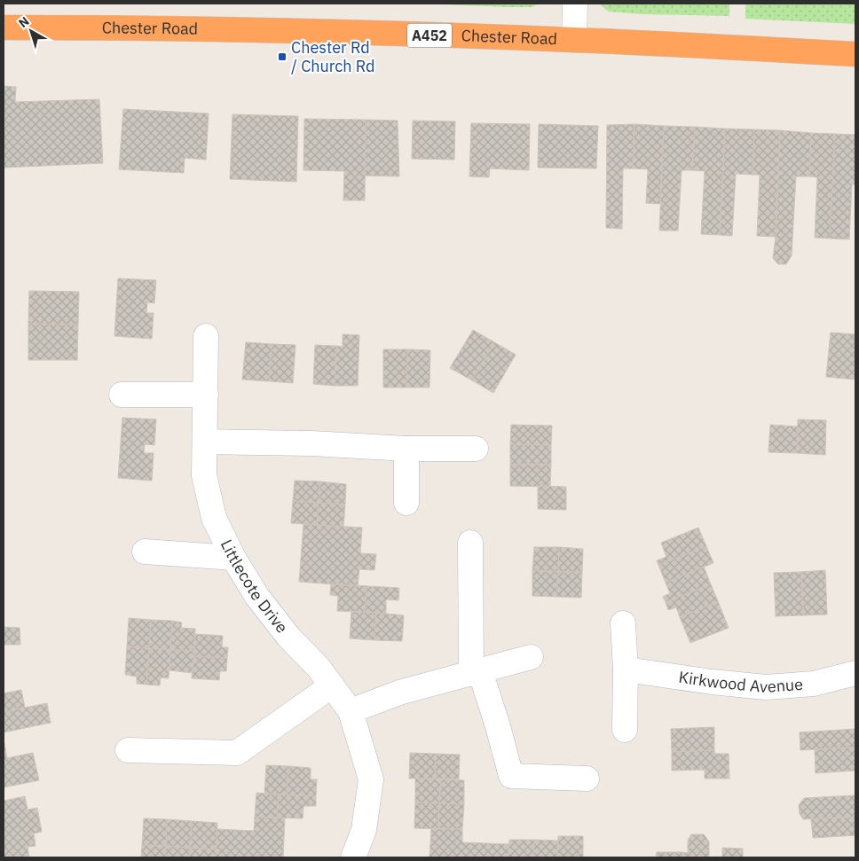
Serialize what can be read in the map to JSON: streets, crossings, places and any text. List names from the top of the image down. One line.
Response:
{"streets":{"highway":["Chester Road","A452"],"street":["Littlecote Drive","Kirkwood Avenue"]},"places":{"transit":["Chester Rd / Church Rd"]},"north":"top left"}
